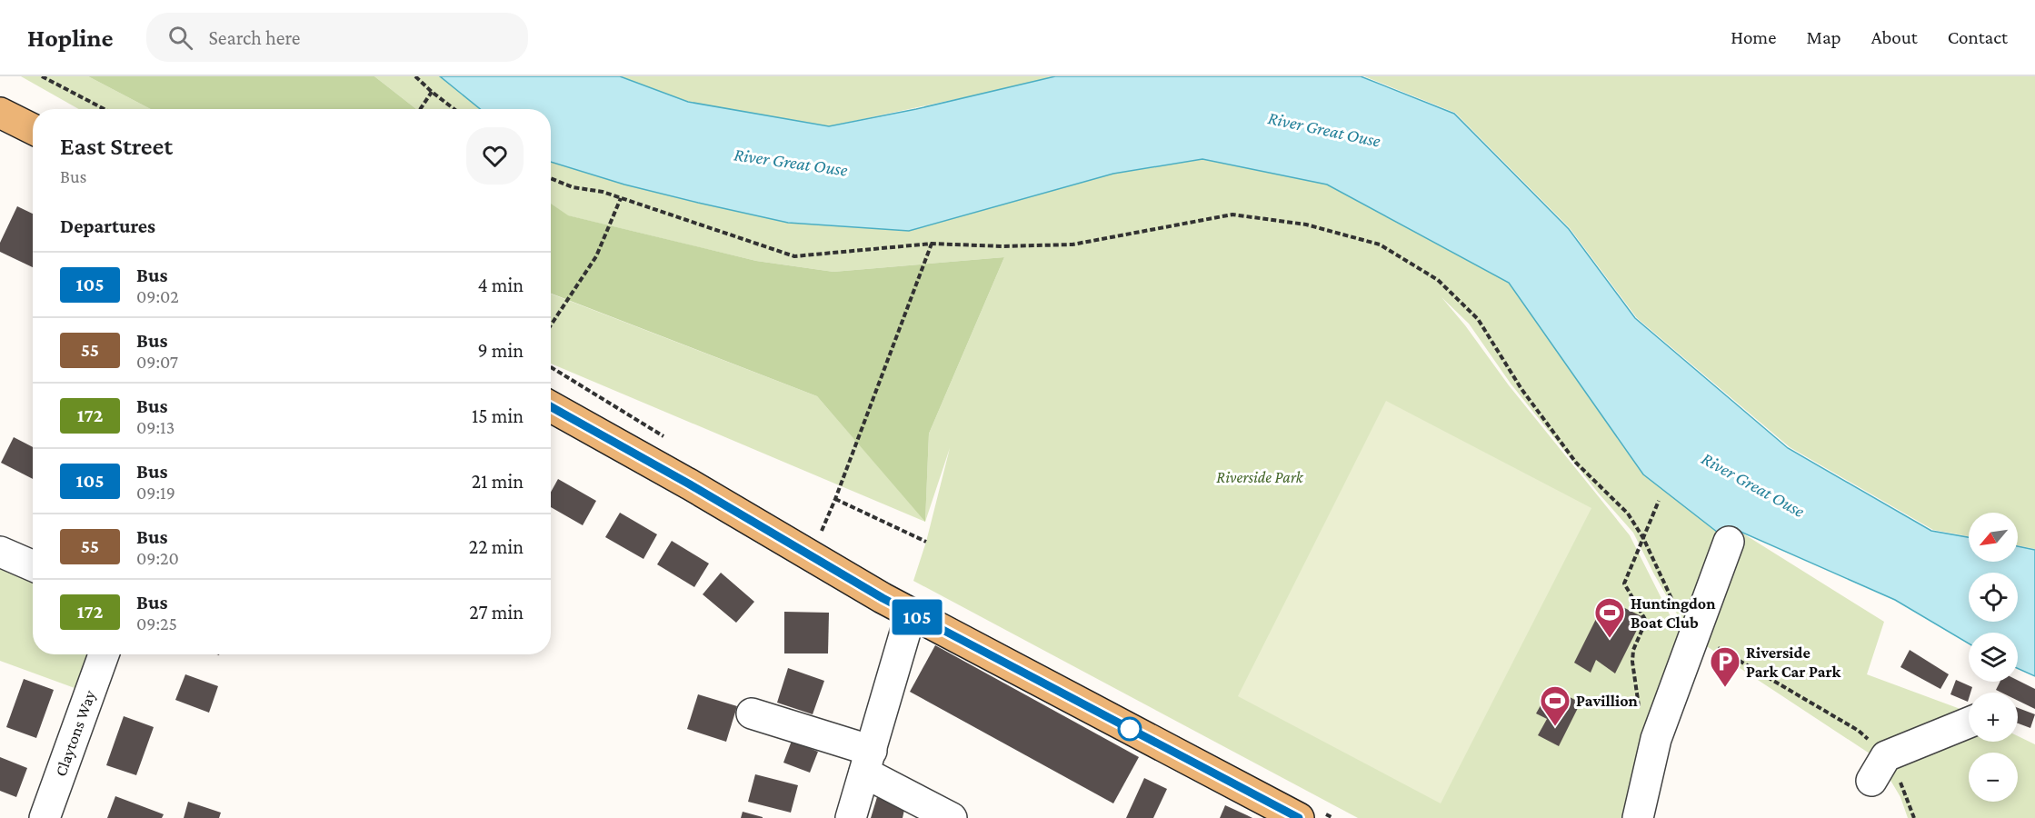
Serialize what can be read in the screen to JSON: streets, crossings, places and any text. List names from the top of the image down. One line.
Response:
{"streets":{"street":["Claytons Way"]},"water":["River Great Ouse"],"parks":["Riverside Park"],"places":{"sports":["Huntingdon Boat Club","Pavillion"],"parking":["Riverside Park Car Park"]},"lines":["bus line 105"],"north":"bottom left","page":{"header":"Hopline","search":"Search here","nav":["Home","Map","About","Contact"],"on_map":"105","heading":[["East Street","Bus"],"Departures"],"list":[{"mark":"105","name":"Bus","note":"09:02","value":"4 min"},{"mark":"55","name":"Bus","note":"09:07","value":"9 min"},{"mark":"172","name":"Bus","note":"09:13","value":"15 min"},{"mark":"105","name":"Bus","note":"09:19","value":"21 min"},{"mark":"55","name":"Bus","note":"09:20","value":"22 min"},{"mark":"172","name":"Bus","note":"09:25","value":"27 min"}],"map_buttons":["+","−"]}}
